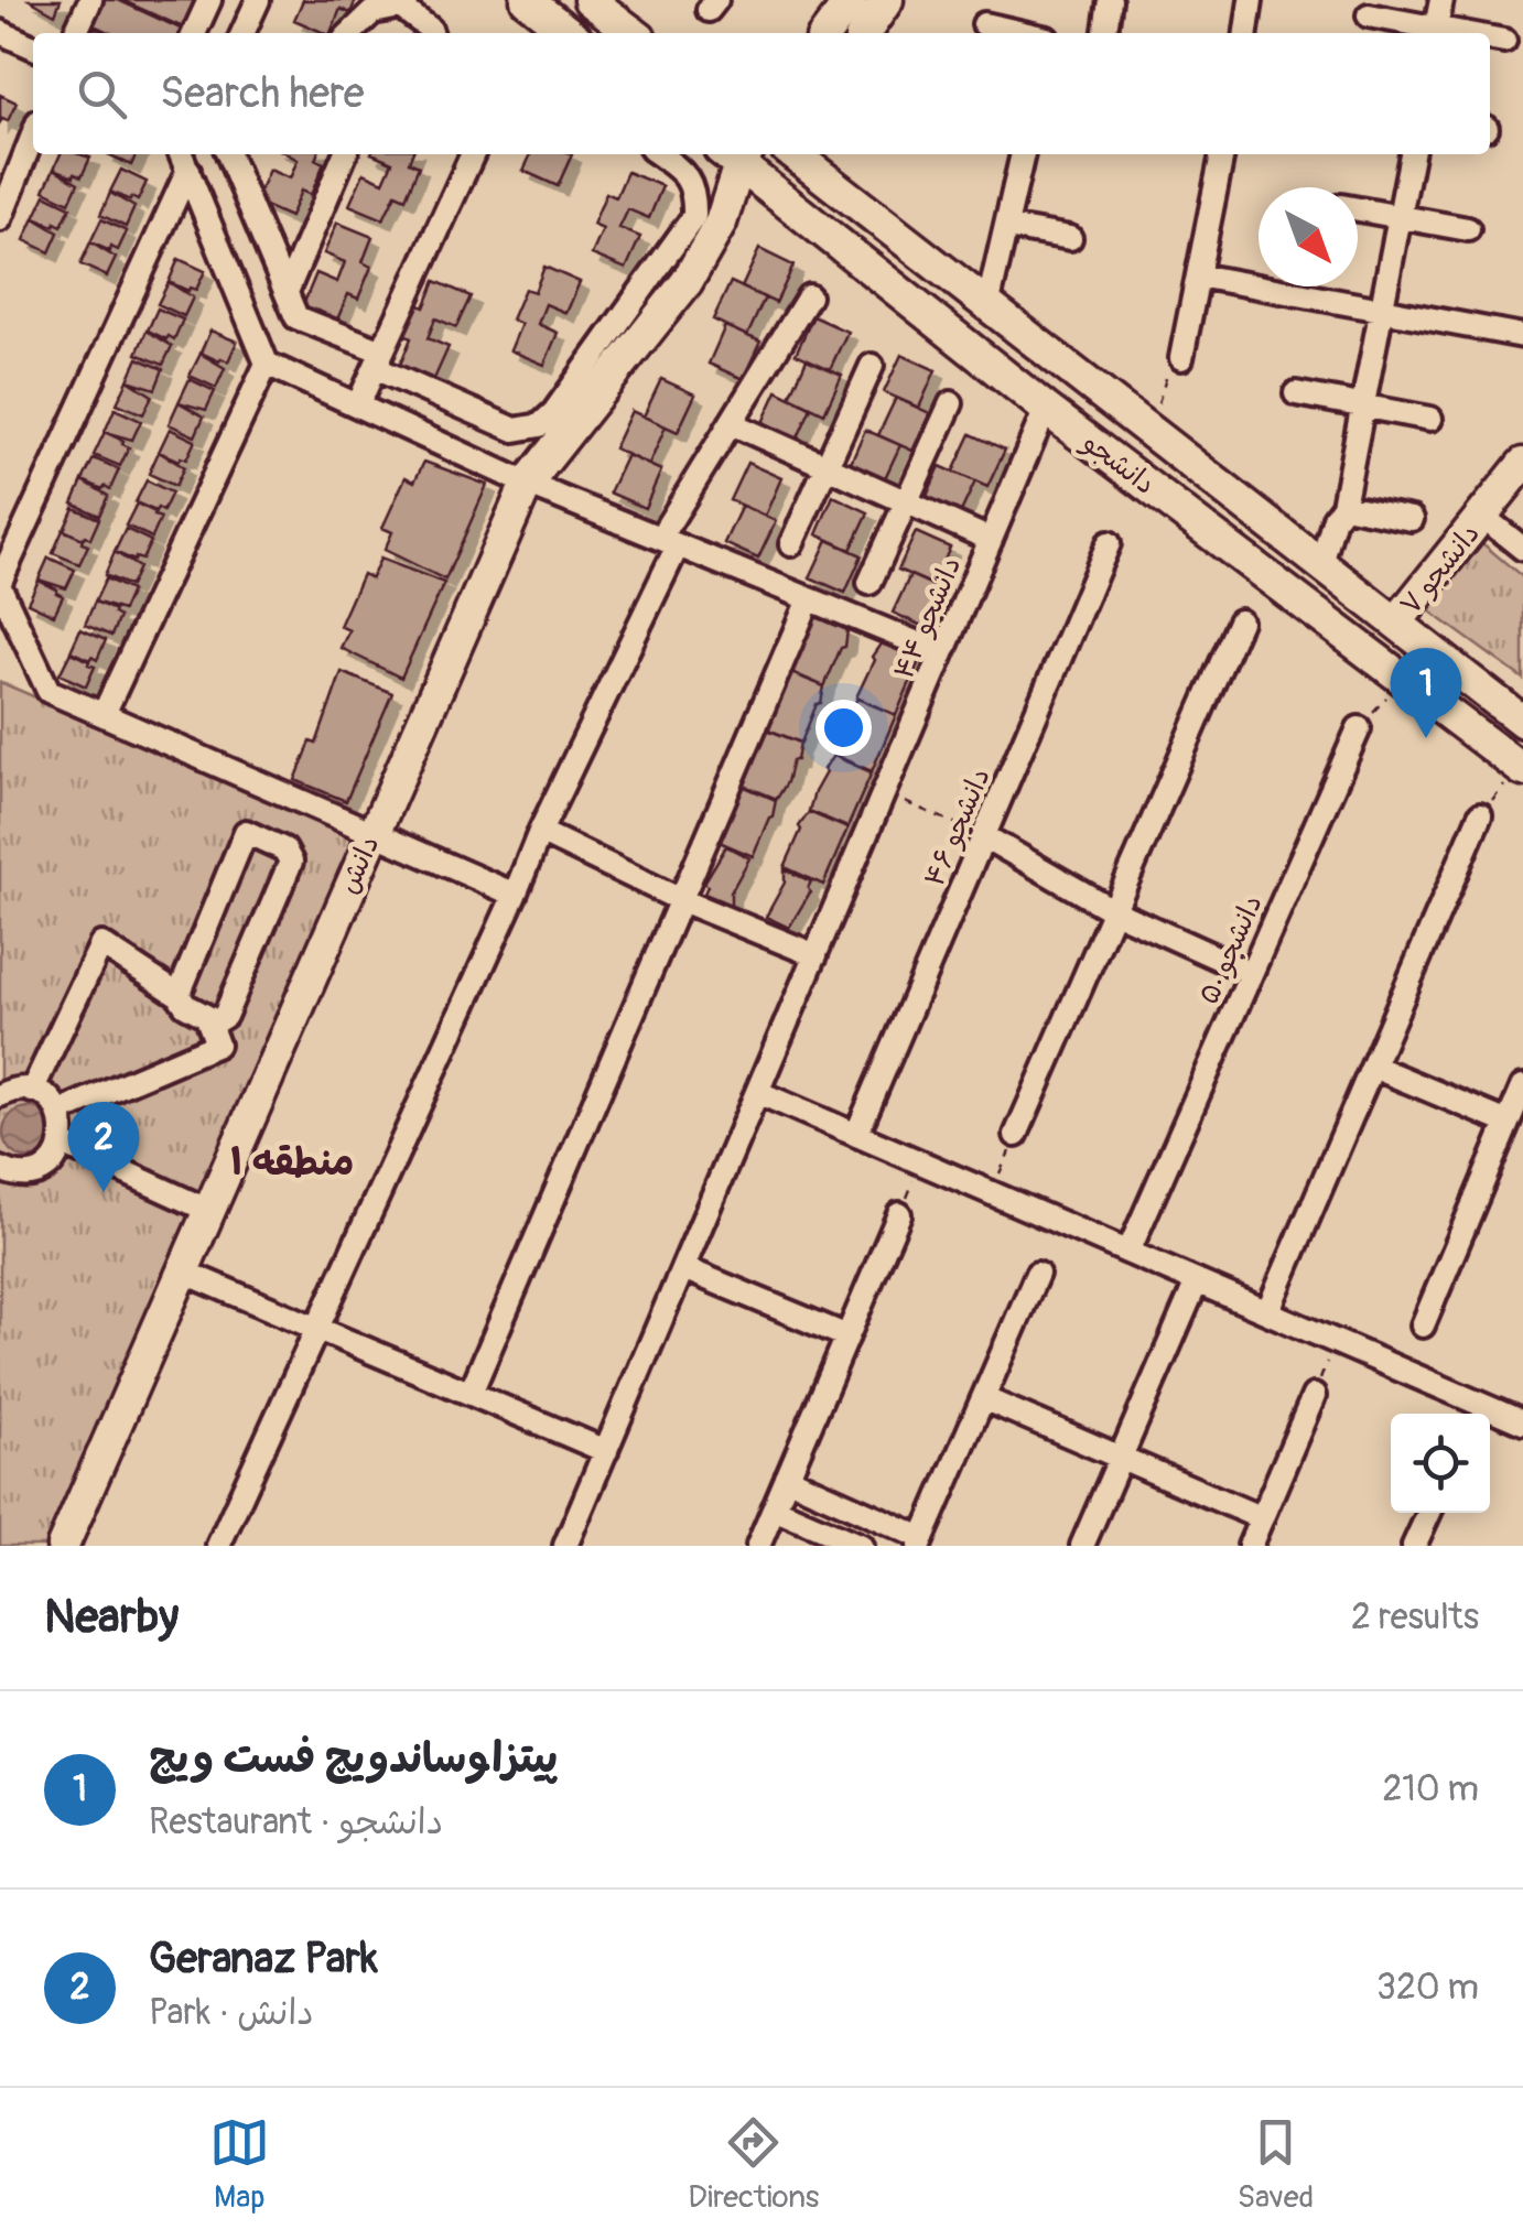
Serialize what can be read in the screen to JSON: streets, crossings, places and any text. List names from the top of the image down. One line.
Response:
{"streets":{"main road":["دانشجو","دانشجو ۷","دانش"],"street":["دانشجو ۴۴","دانشجو ۴۶","دانشجو ۵۰"]},"crossings":[["دانشجو","دانشجو ۷"],["دانشجو","دانشجو ۴۴"],["دانشجو","دانش"]],"districts":["منطقه ۱"],"north":"bottom right","page":{"search":"Search here","pins":["1","2"],"heading":["Nearby","2 results"],"list":[{"mark":"1","name":"پیتزاوساندویچ فست ویچ","note":"Restaurant · دانشجو","value":"210 m"},{"mark":"2","name":"Geranaz Park","note":"Park · دانش","value":"320 m"}],"nav":["Map","Directions","Saved"]}}
